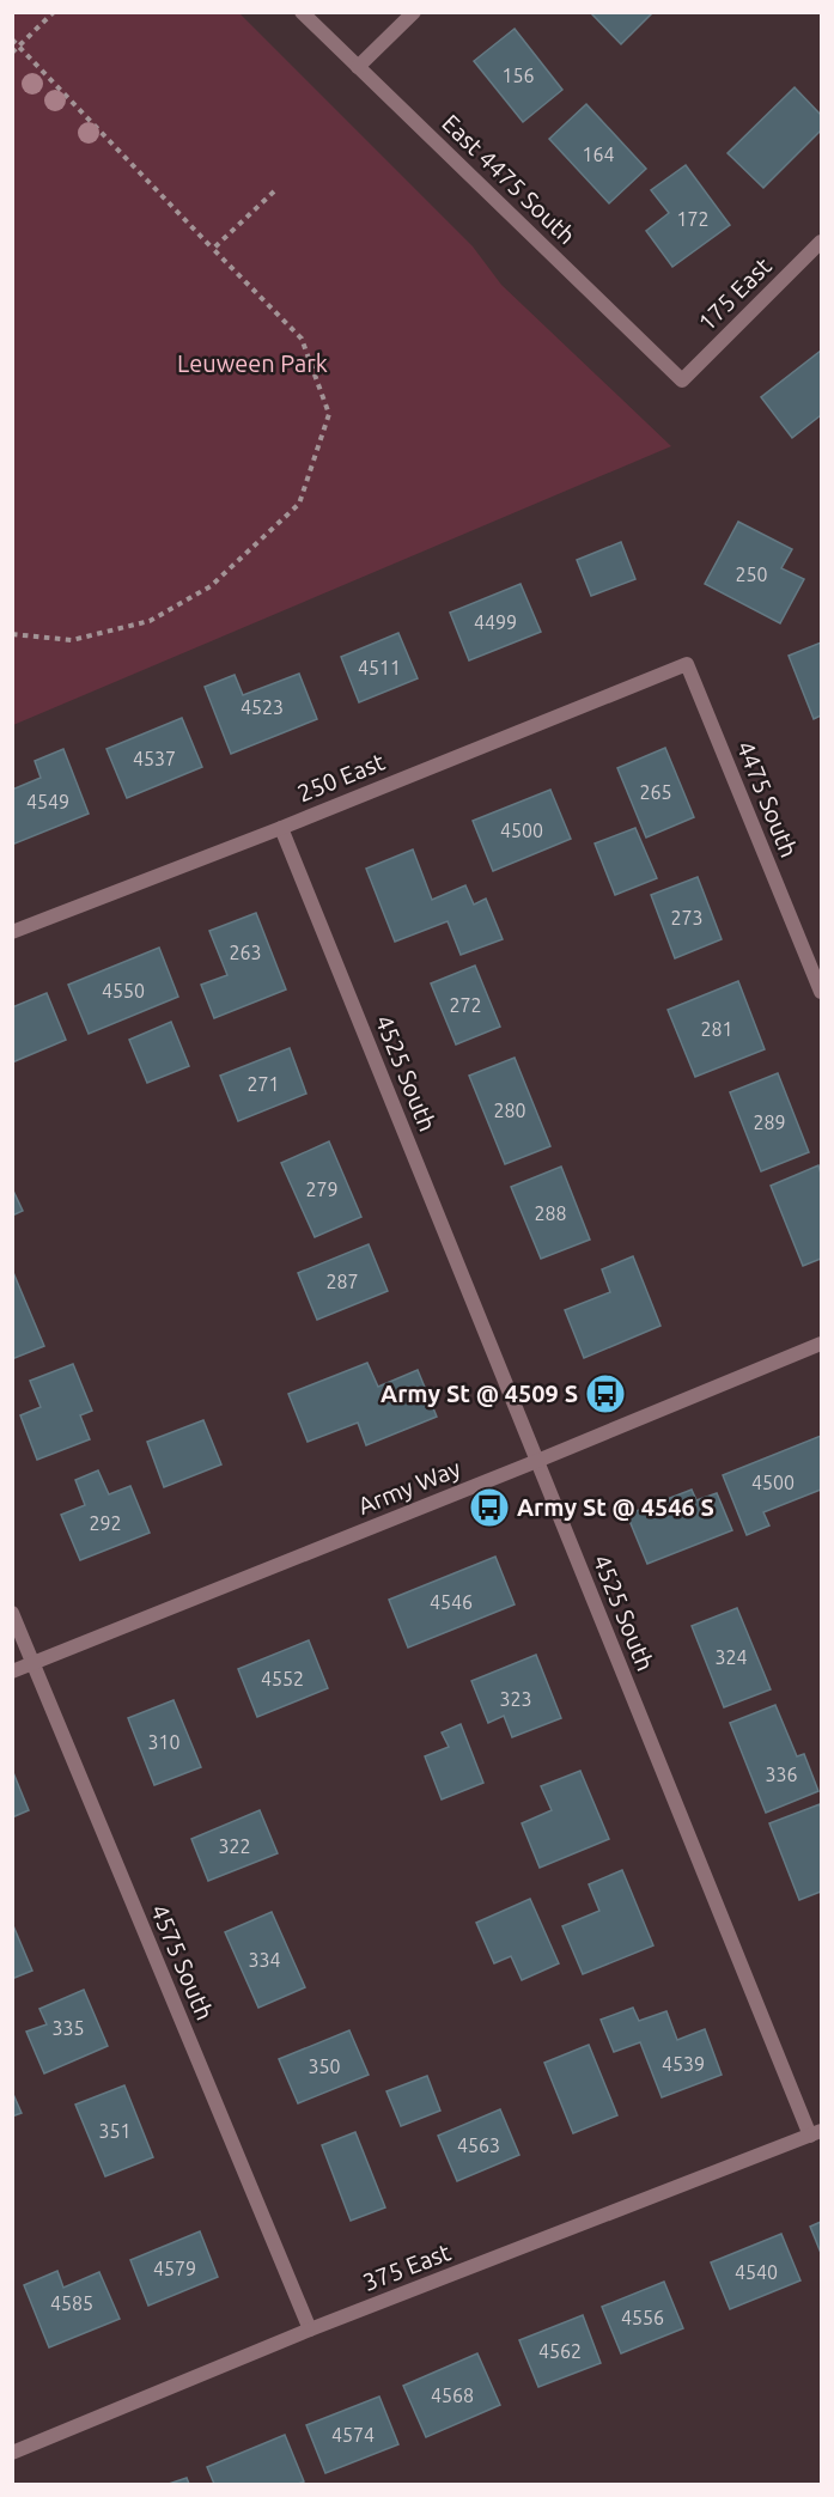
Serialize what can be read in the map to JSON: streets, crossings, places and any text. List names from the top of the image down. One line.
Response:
{"streets":{"street":["East 4475 South","175 East","250 East","4475 South","4525 South","Army Way","4575 South","375 East"]},"crossings":[["East 4475 South","175 East"],["250 East","4475 South"],["250 East","4525 South"],["4525 South","Army Way"],["4525 South","375 East"],["Army Way","4575 South"],["4575 South","375 East"]],"parks":["Leuween Park"],"places":{"bus stop":["Army St @ 4509 S","Army St @ 4546 S"]},"house_numbers":["156","164","172","250","4499","4511","4523","4537","265","4549","4500","273","263","4550","272","281","271","280","289","279","288","287","4500","292","4546","324","4552","323","310","336","322","334","335","4539","350","351","4563","4579","4540","4585","4556","4562","4568","4574"]}
